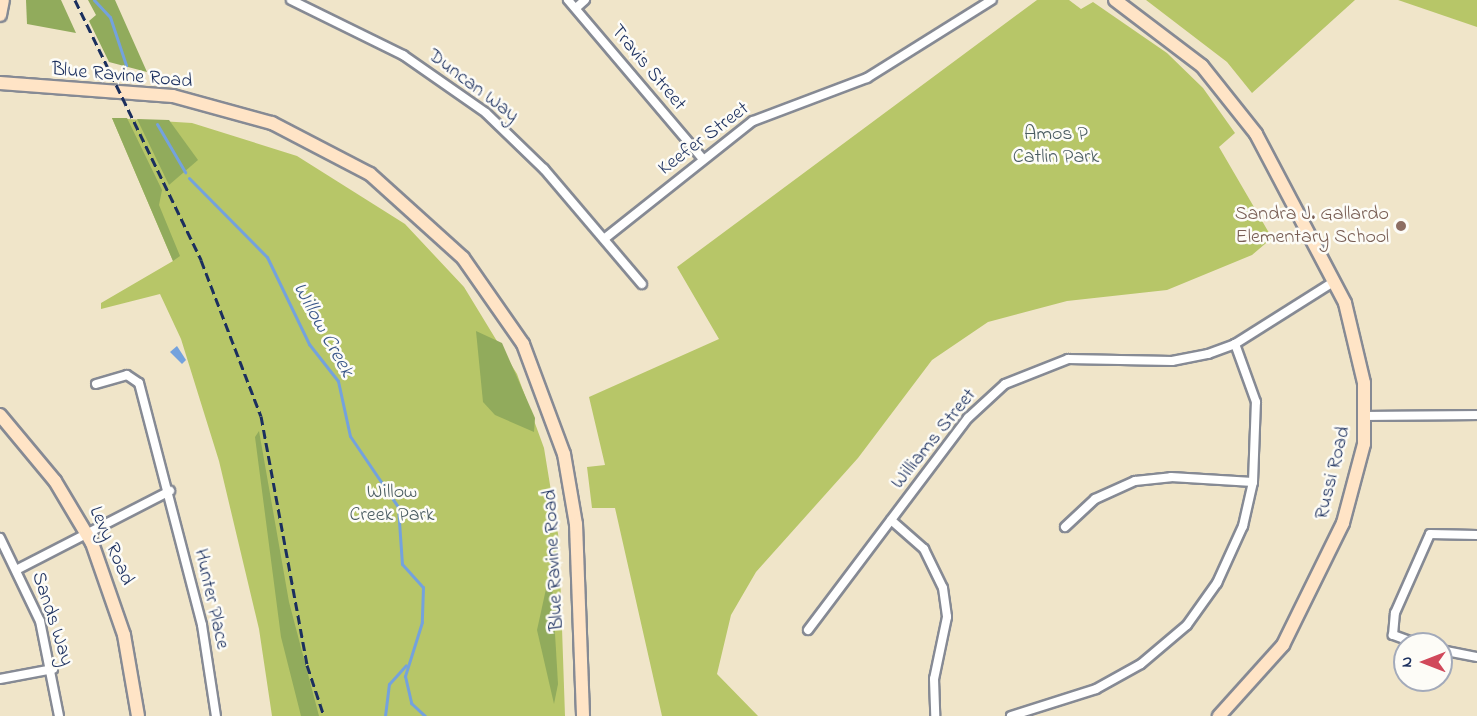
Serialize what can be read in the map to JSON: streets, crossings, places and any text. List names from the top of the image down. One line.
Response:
{"streets":{"street":["Travis Street","Blue Ravine Road","Duncan Way","Keefer Street","Williams Street","Russi Road","Levy Road","Hunter Place","Sands Way"]},"crossings":[["Travis Street","Keefer Street"],["Duncan Way","Keefer Street"],["Williams Street","Russi Road"],["Levy Road","Sands Way"]],"water":["Willow Creek"],"parks":["Amos P Catlin Park","Willow Creek Park"],"places":["Sandra J. Gallardo Elementary School"],"north":"left"}
